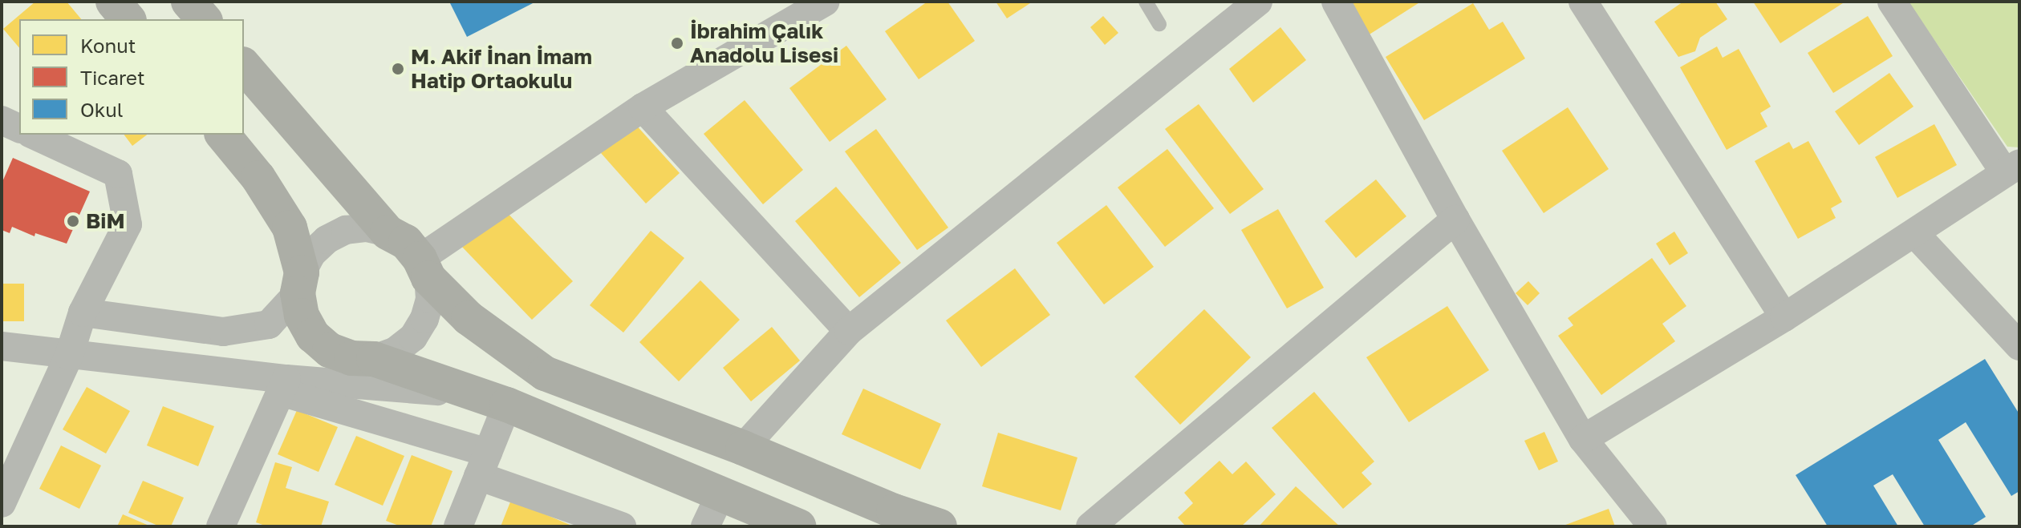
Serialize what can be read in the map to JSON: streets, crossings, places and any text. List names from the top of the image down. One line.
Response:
{"places":["İbrahim Çalık Anadolu Lisesi","M. Akif İnan İmam Hatip Ortaokulu","BiM"],"legend":["Konut","Ticaret","Okul"]}
